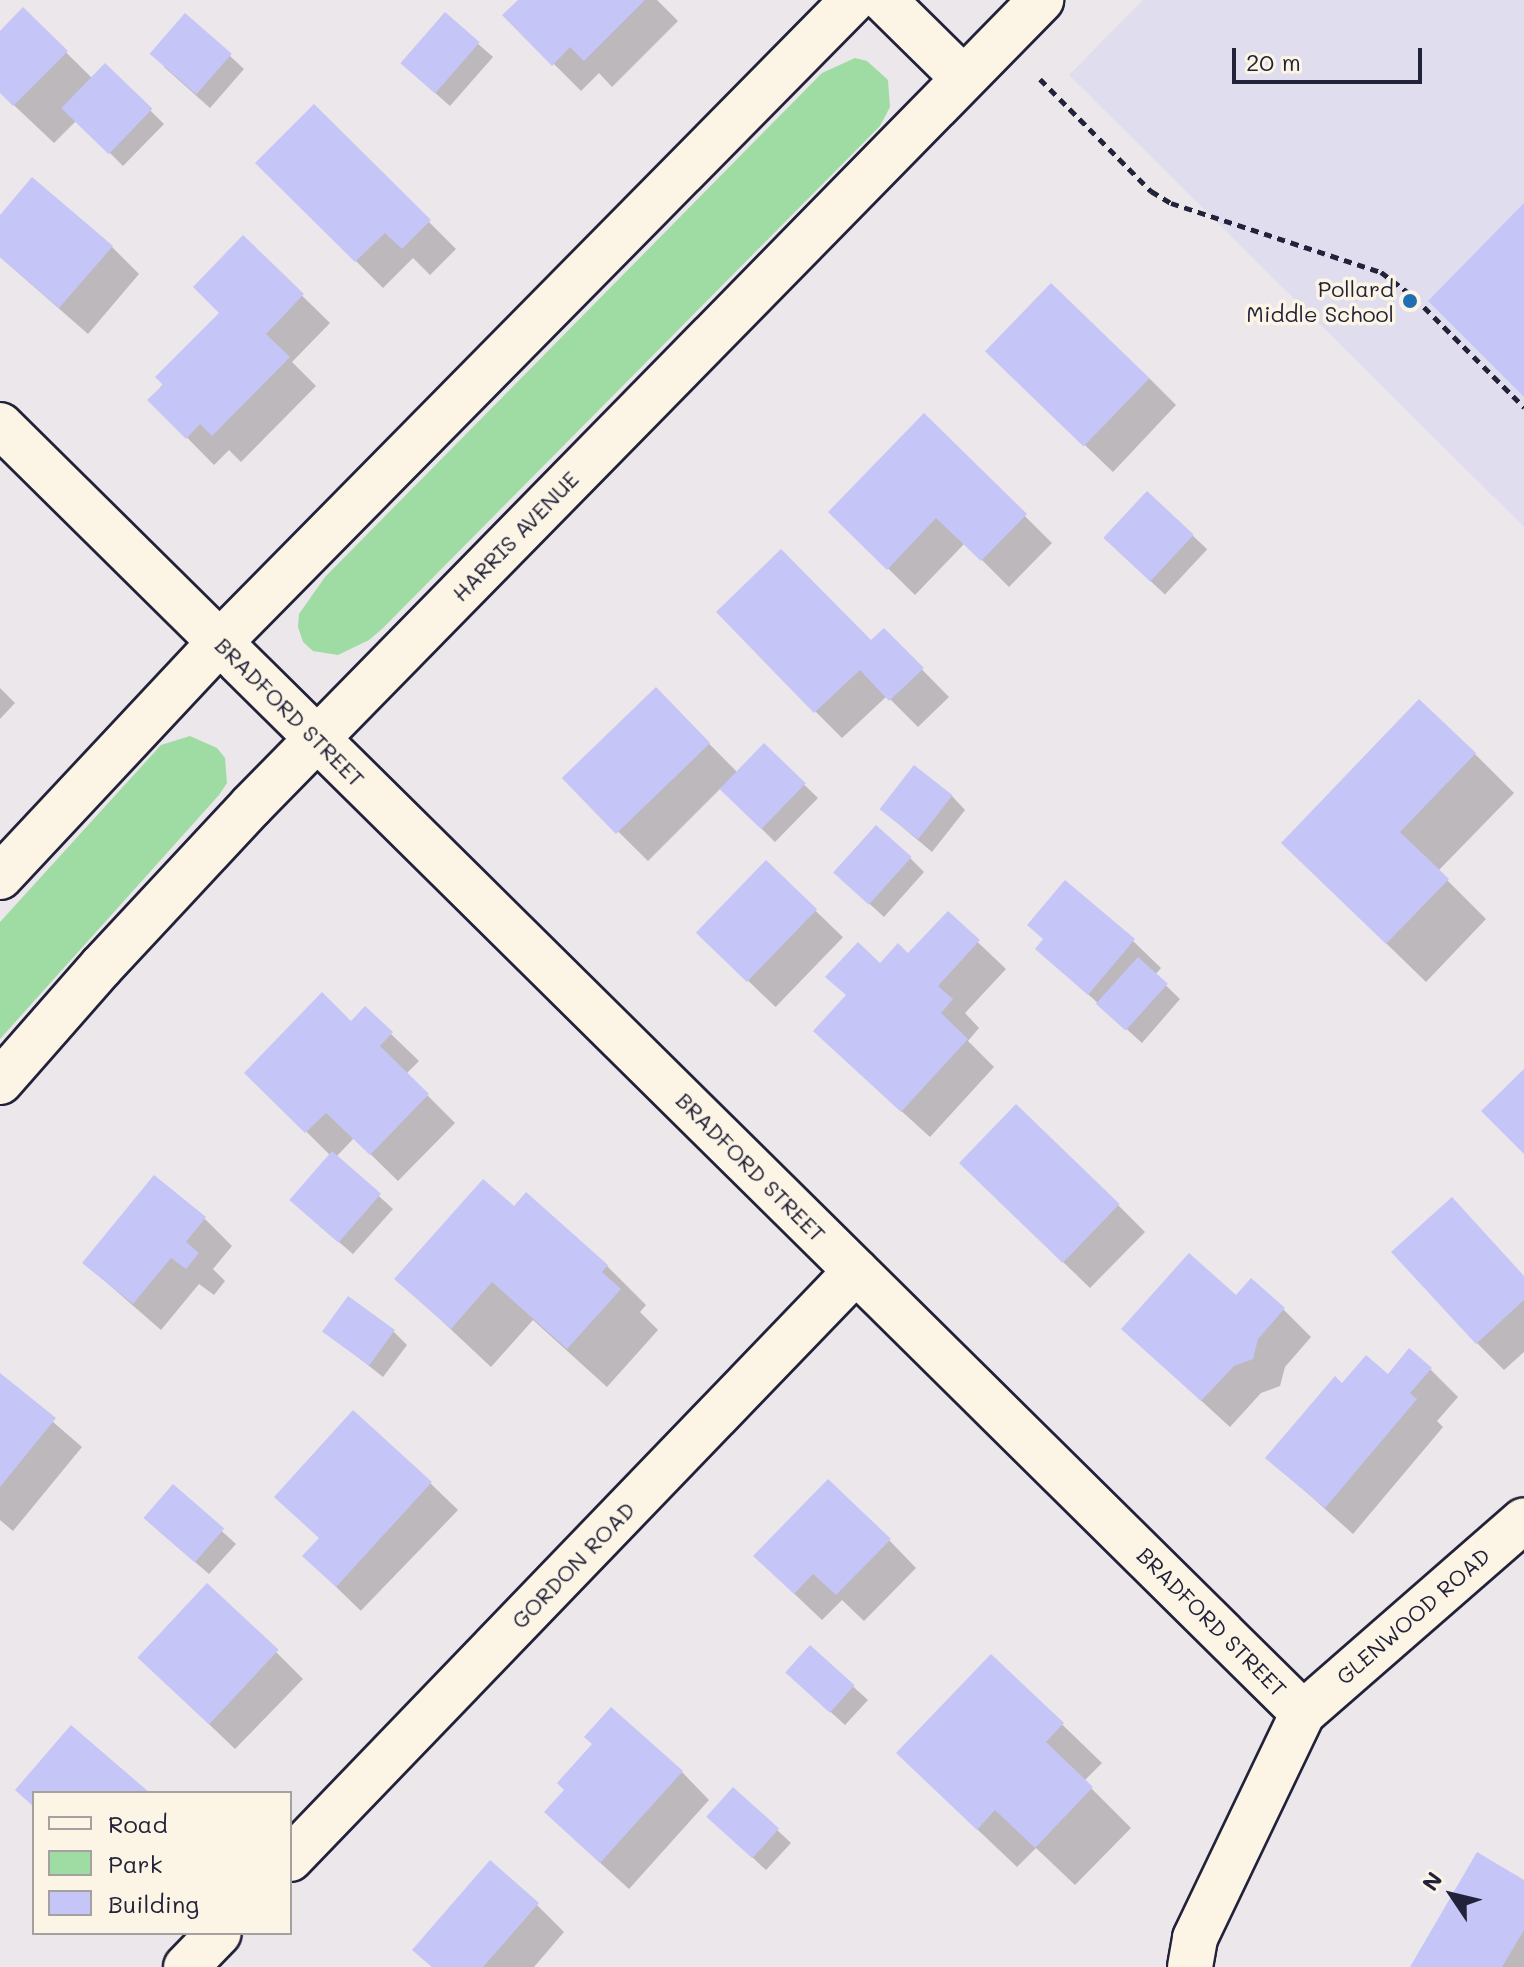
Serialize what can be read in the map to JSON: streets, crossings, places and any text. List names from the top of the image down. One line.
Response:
{"streets":{"street":["HARRIS AVENUE","BRADFORD STREET","GORDON ROAD","GLENWOOD ROAD"]},"crossings":[["HARRIS AVENUE","BRADFORD STREET"],["BRADFORD STREET","GORDON ROAD"],["BRADFORD STREET","GLENWOOD ROAD"]],"places":["Pollard Middle School"],"legend":["Road","Park","Building"],"scale_bar":"20 m","north":"top left"}
